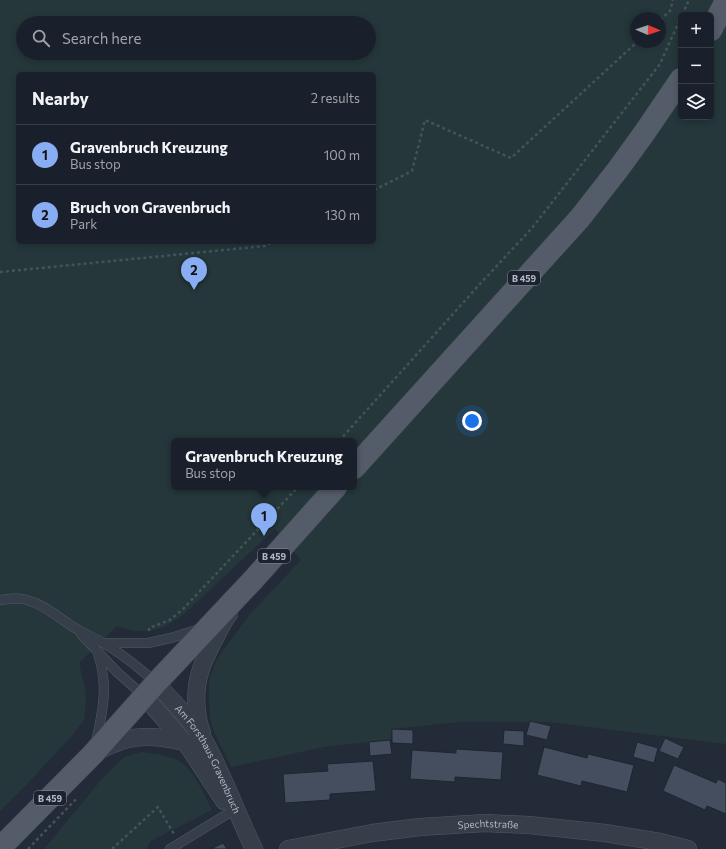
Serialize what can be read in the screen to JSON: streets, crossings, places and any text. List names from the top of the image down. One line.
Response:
{"streets":{"main road":["B 459"],"street":["Am Forsthaus Gravenbruch","Spechtstraße"]},"crossings":[["B 459","Am Forsthaus Gravenbruch"]],"north":"right","page":{"map_buttons":["+","−"],"search":"Search here","heading":["Nearby","2 results"],"list":[{"mark":"1","name":"Gravenbruch Kreuzung","note":"Bus stop","value":"100 m"},{"mark":"2","name":"Bruch von Gravenbruch","note":"Park","value":"130 m"}],"pins":["2","1"],"popup":["Gravenbruch Kreuzung","Bus stop"]}}
